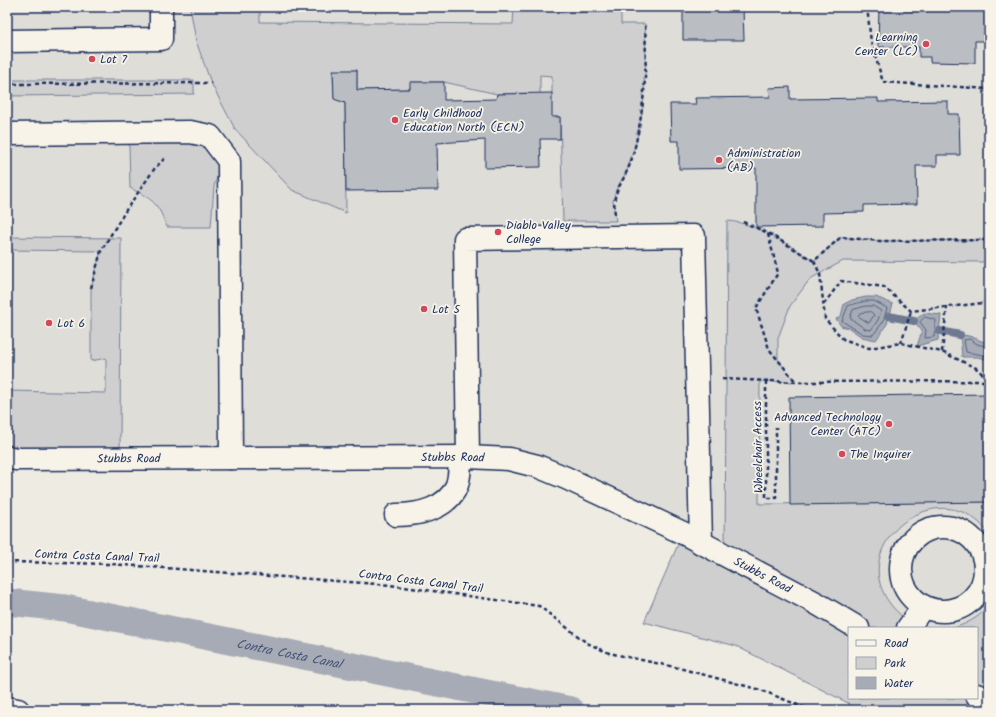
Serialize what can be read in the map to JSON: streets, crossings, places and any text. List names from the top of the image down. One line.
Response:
{"streets":{"street":["Stubbs Road"],"path":["Wheelchair Access","Contra Costa Canal Trail"]},"water":["Contra Costa Canal"],"places":["Learning Center (LC)","Lot 7","Early Childhood Education North (ECN)","Administration (AB)","Diablo Valley College","Lot 5","Lot 6","Advanced Technology Center (ATC)","The Inquirer"],"legend":["Road","Park","Water"]}
